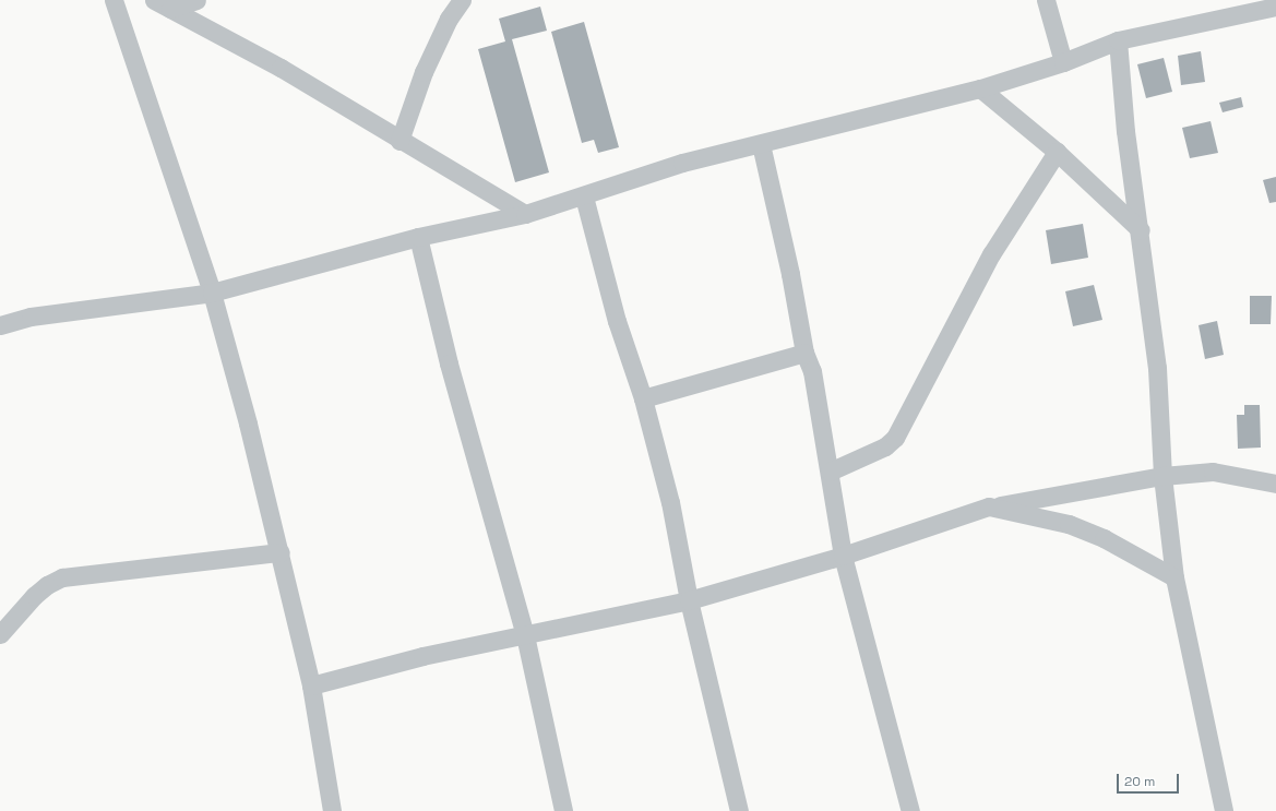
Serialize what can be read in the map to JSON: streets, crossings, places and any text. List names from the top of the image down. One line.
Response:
{"scale_bar":"20 m"}
